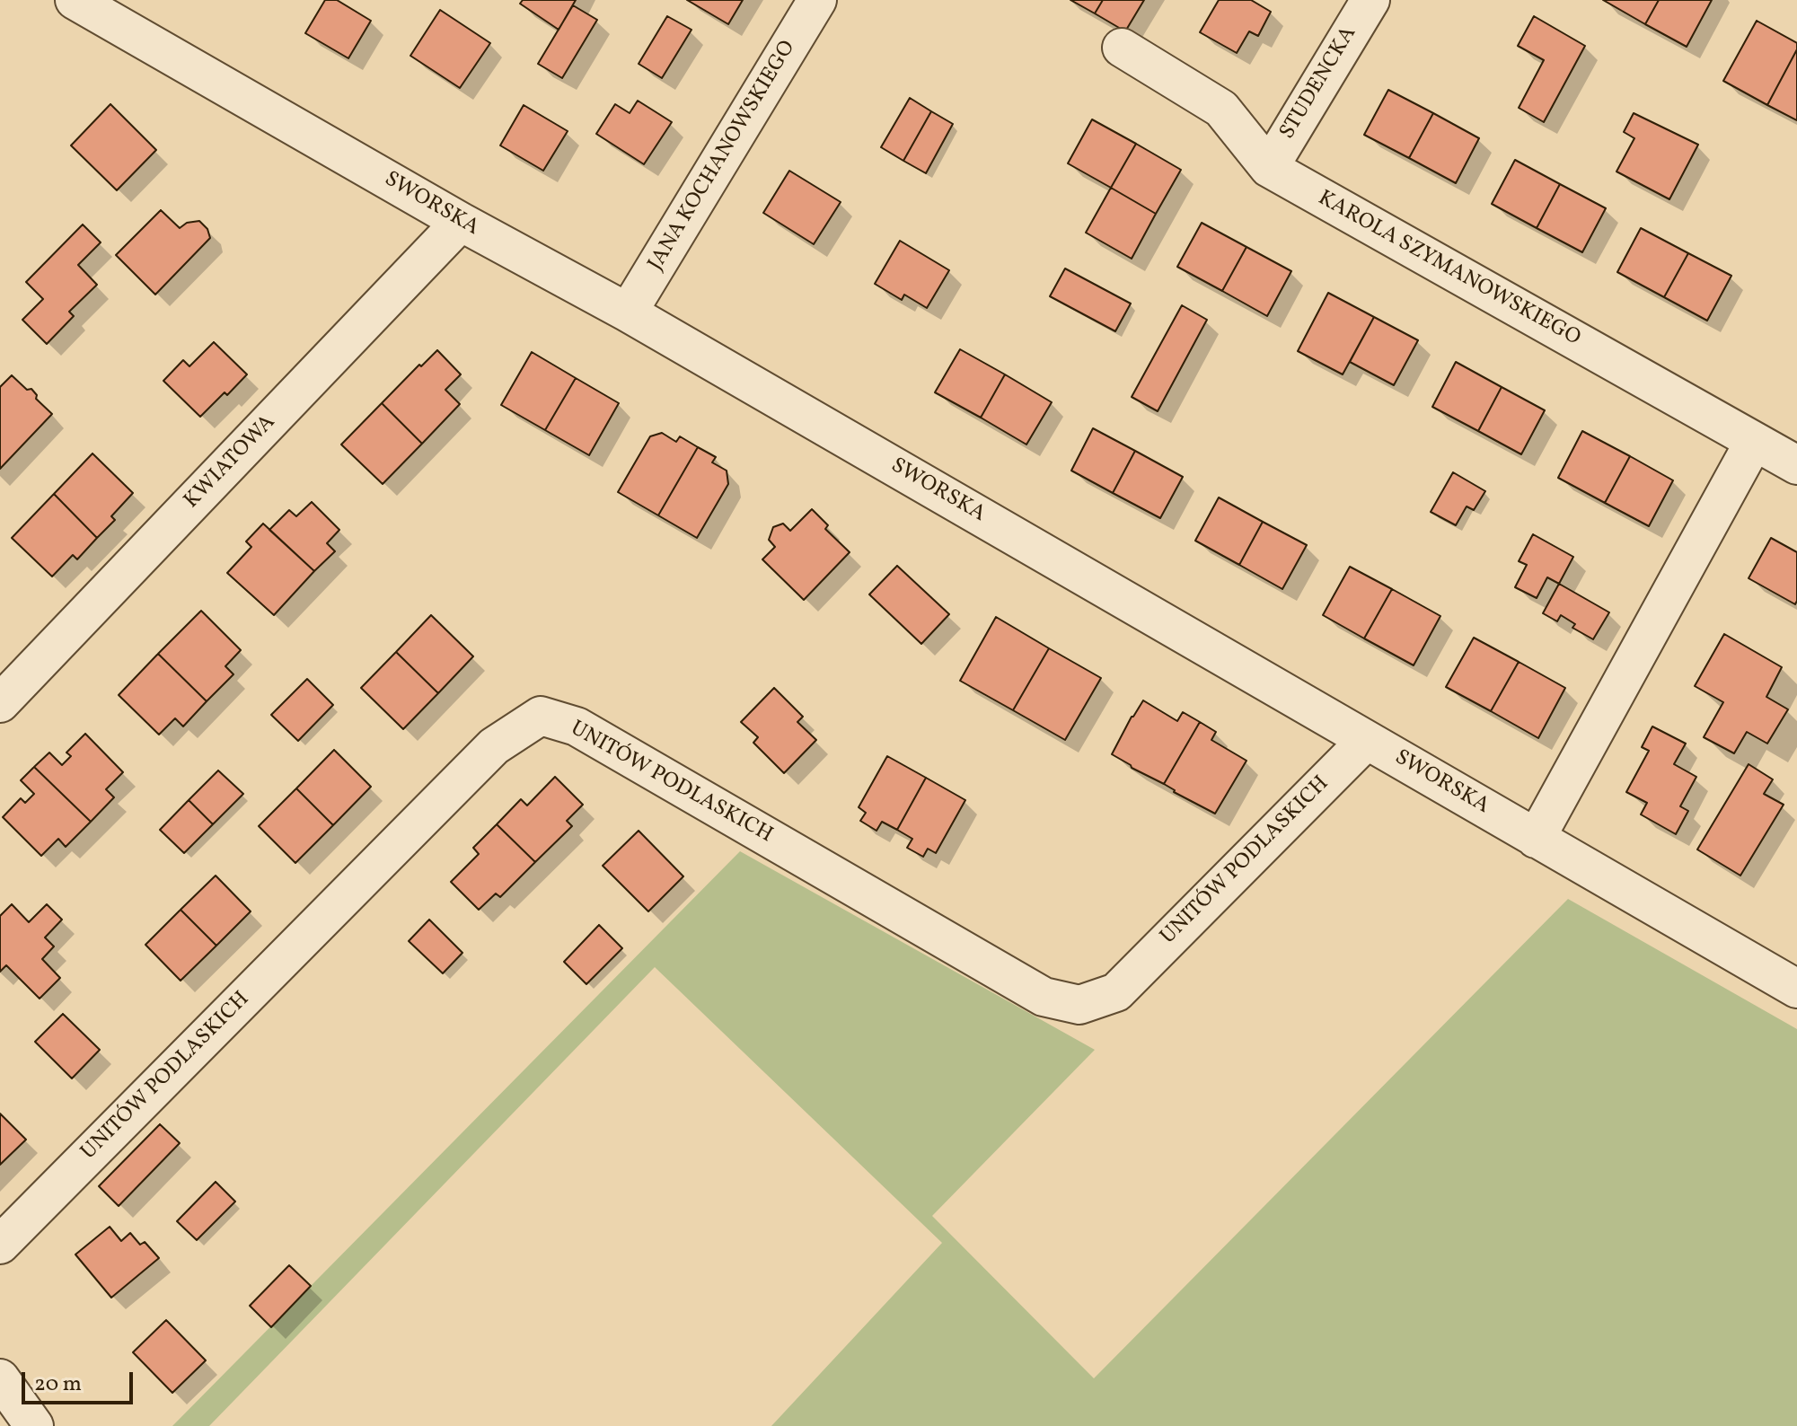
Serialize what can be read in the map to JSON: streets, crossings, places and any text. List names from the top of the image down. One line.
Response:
{"streets":{"street":["STUDENCKA","JANA KOCHANOWSKIEGO","SWORSKA","KAROLA SZYMANOWSKIEGO","KWIATOWA","UNITÓW PODLASKICH"]},"crossings":[["STUDENCKA","KAROLA SZYMANOWSKIEGO"],["JANA KOCHANOWSKIEGO","SWORSKA"],["SWORSKA","KWIATOWA"],["SWORSKA","UNITÓW PODLASKICH"]],"scale_bar":"20 m"}
